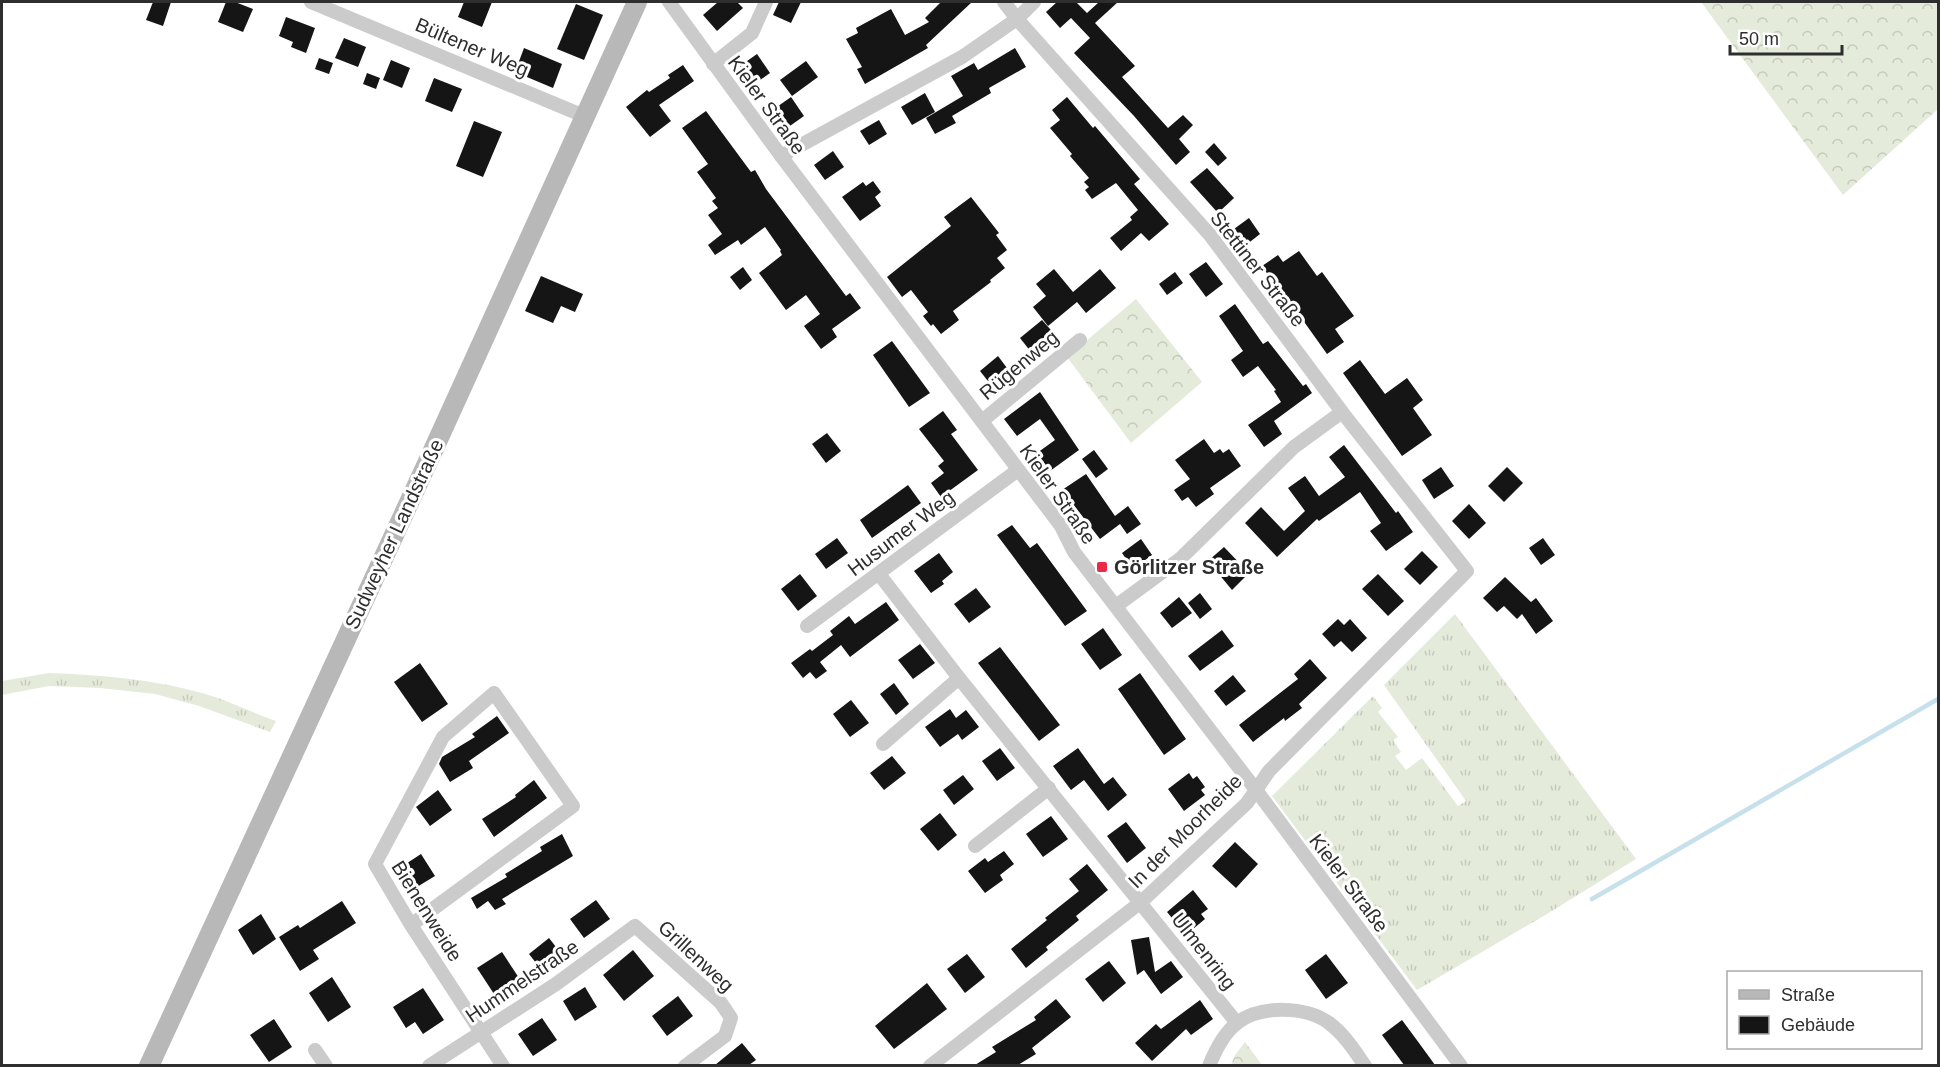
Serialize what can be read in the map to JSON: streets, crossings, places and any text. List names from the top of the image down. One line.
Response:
{"streets":{"main road":["Sudweyher Landstraße"],"street":["Bültener Weg","Kieler Straße","Stettiner Straße","Rügenweg","Husumer Weg","In der Moorheide","Bienenweide","Ulmenring","Grillenweg","Hummelstraße"]},"crossings":[["Bültener Weg","Sudweyher Landstraße"],["Kieler Straße","Rügenweg"],["Kieler Straße","Husumer Weg"],["Kieler Straße","In der Moorheide"],["Stettiner Straße","In der Moorheide"],["Husumer Weg","Ulmenring"],["In der Moorheide","Ulmenring"],["Bienenweide","Hummelstraße"],["Grillenweg","Hummelstraße"]],"places":{"transit":["Görlitzer Straße"]},"legend":["Straße","Gebäude"],"scale_bar":"50 m"}
